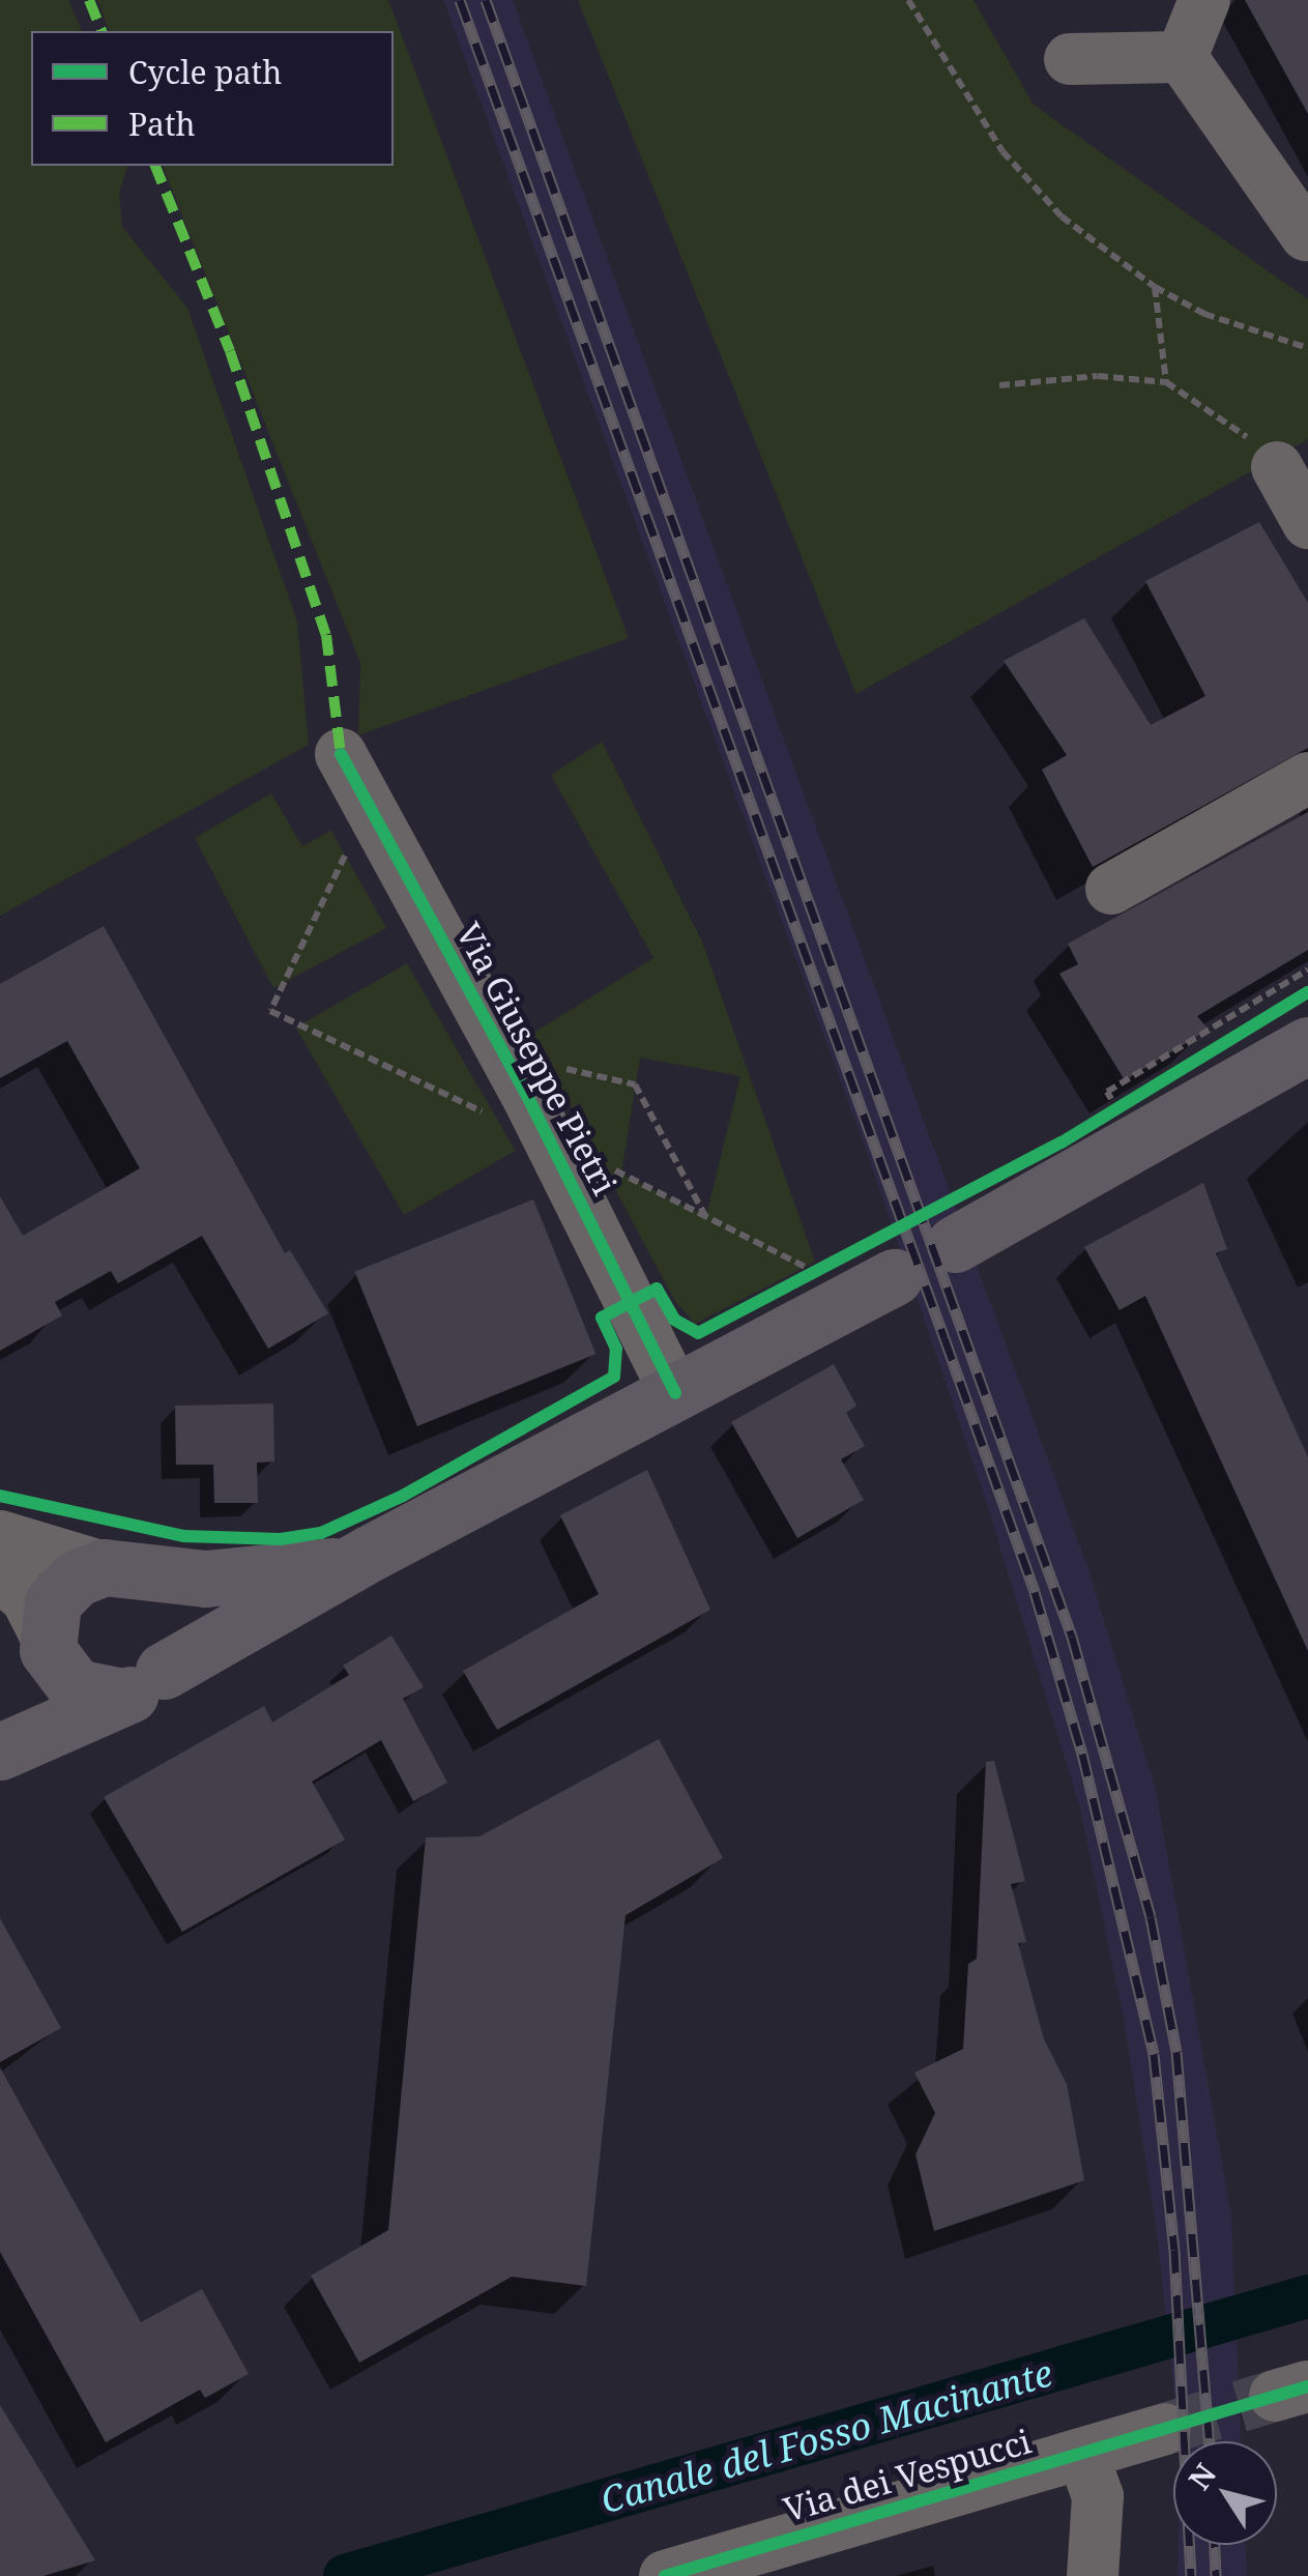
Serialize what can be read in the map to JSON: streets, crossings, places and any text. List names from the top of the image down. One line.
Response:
{"streets":{"street":["Via Giuseppe Pietri","Via dei Vespucci"]},"water":["Canale del Fosso Macinante"],"legend":["Cycle path","Path"],"north":"top left"}
